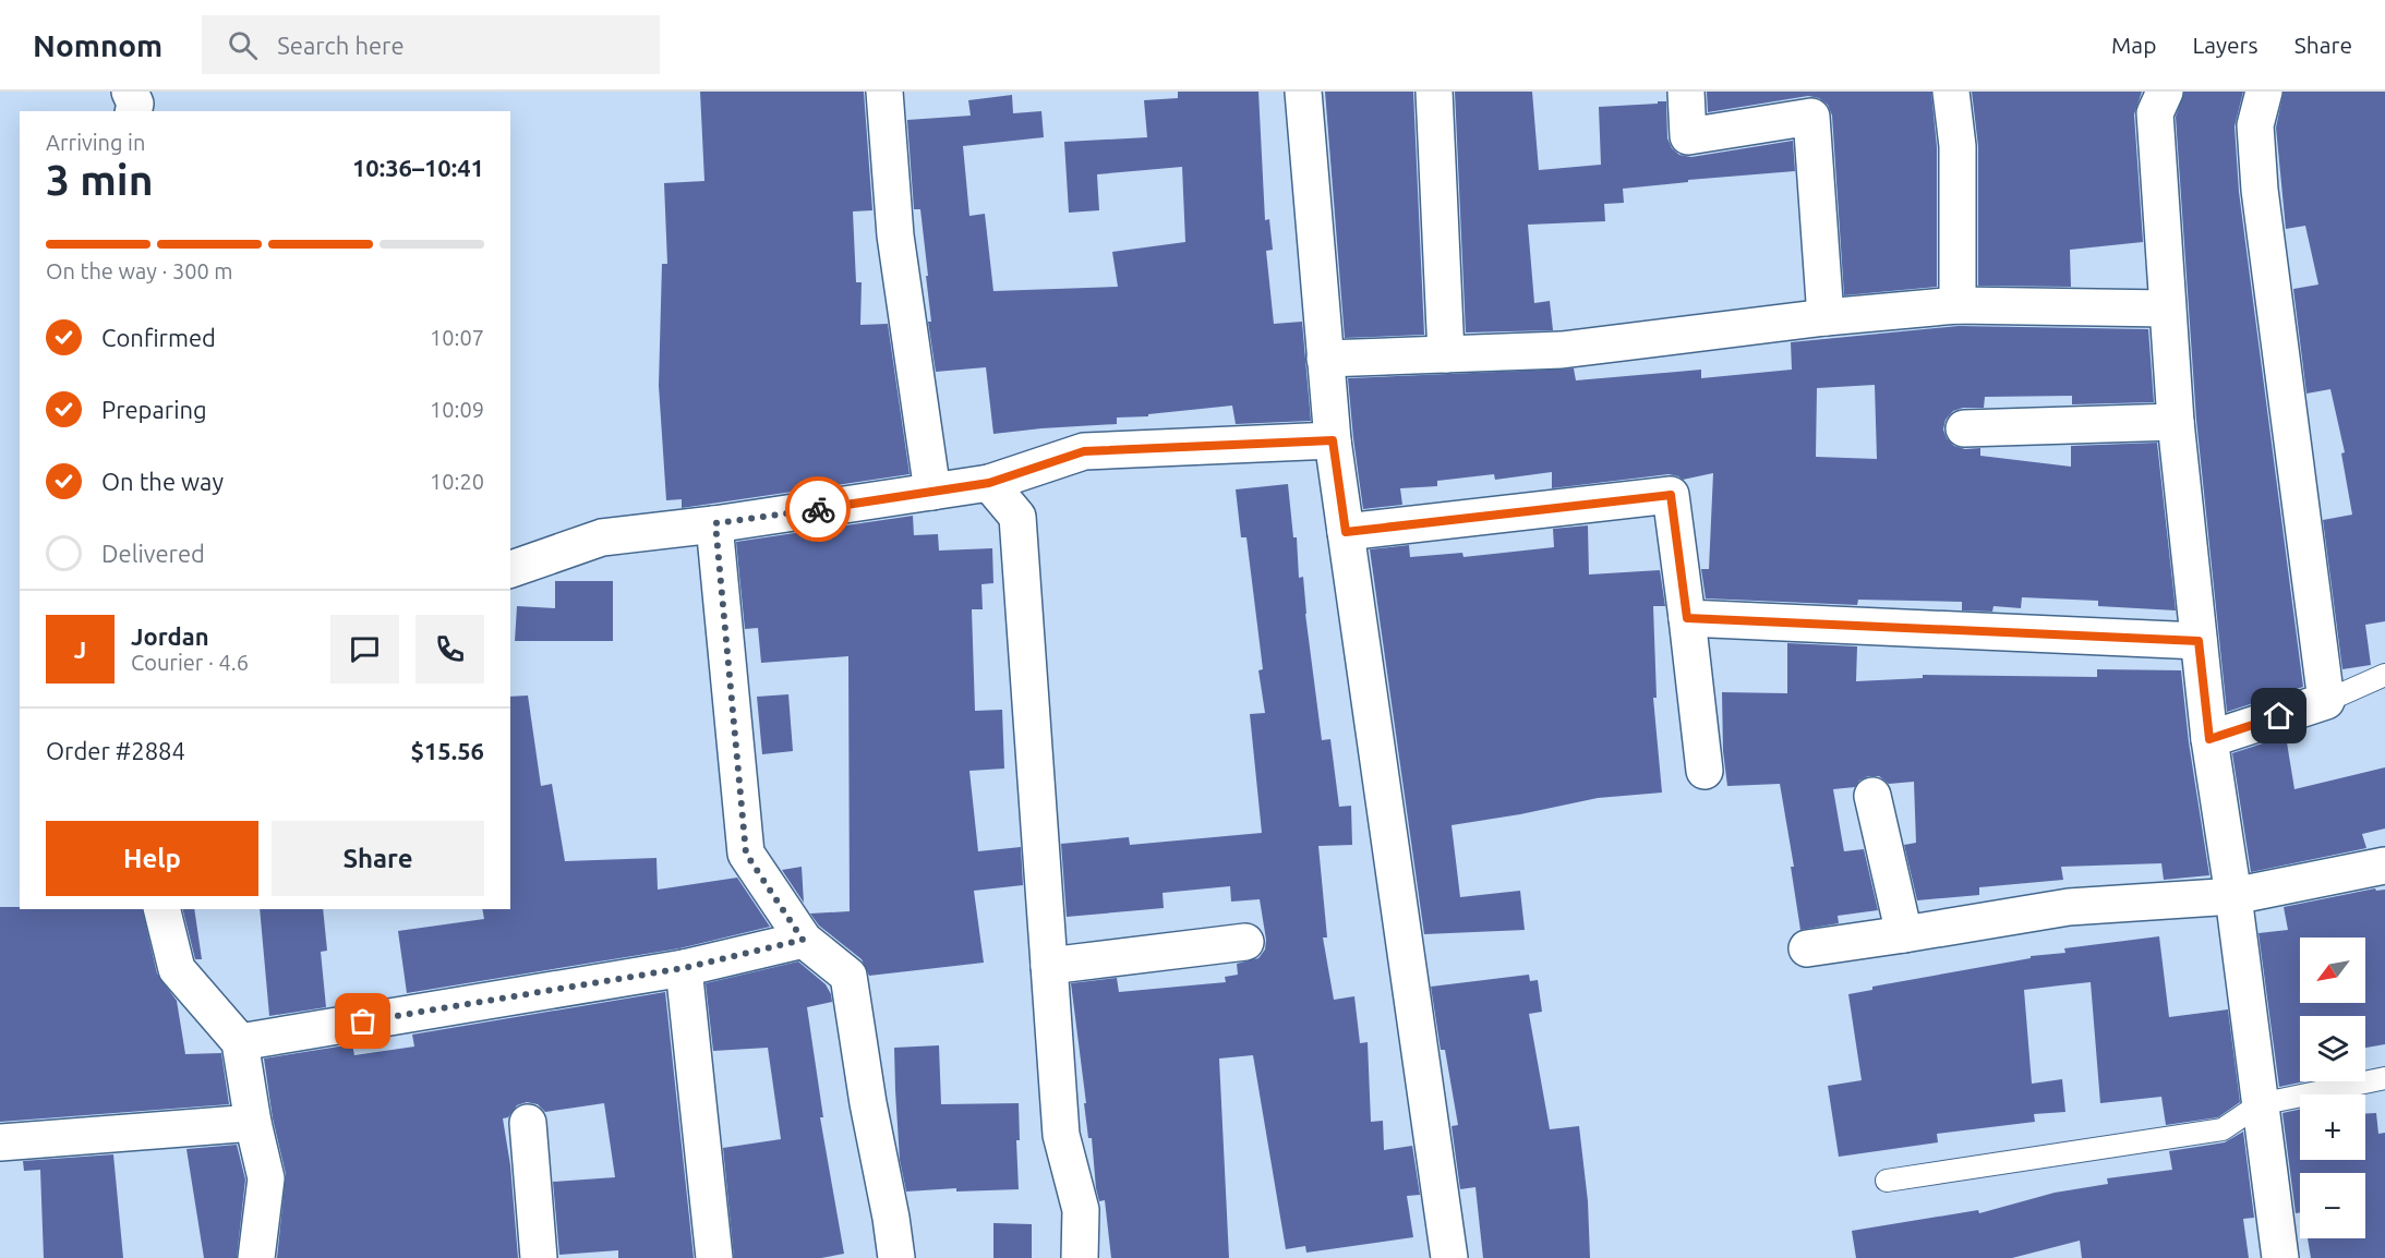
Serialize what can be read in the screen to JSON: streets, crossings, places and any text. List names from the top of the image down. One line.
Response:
{"north":"bottom left","page":{"header":"Nomnom","search":"Search here","nav":["Map","Layers","Share"],"heading":["3 min","Arriving in","10:36–10:41"],"panel":["Jordan","Courier · 4.6","Order #2884","$15.56"],"bar":"On the way · 300 m","list":[["Confirmed","10:07"],["Preparing","10:09"],["On the way","10:20"],"Delivered"],"round":"J","buttons":["Help","Share"],"map_buttons":["+","−"]}}
